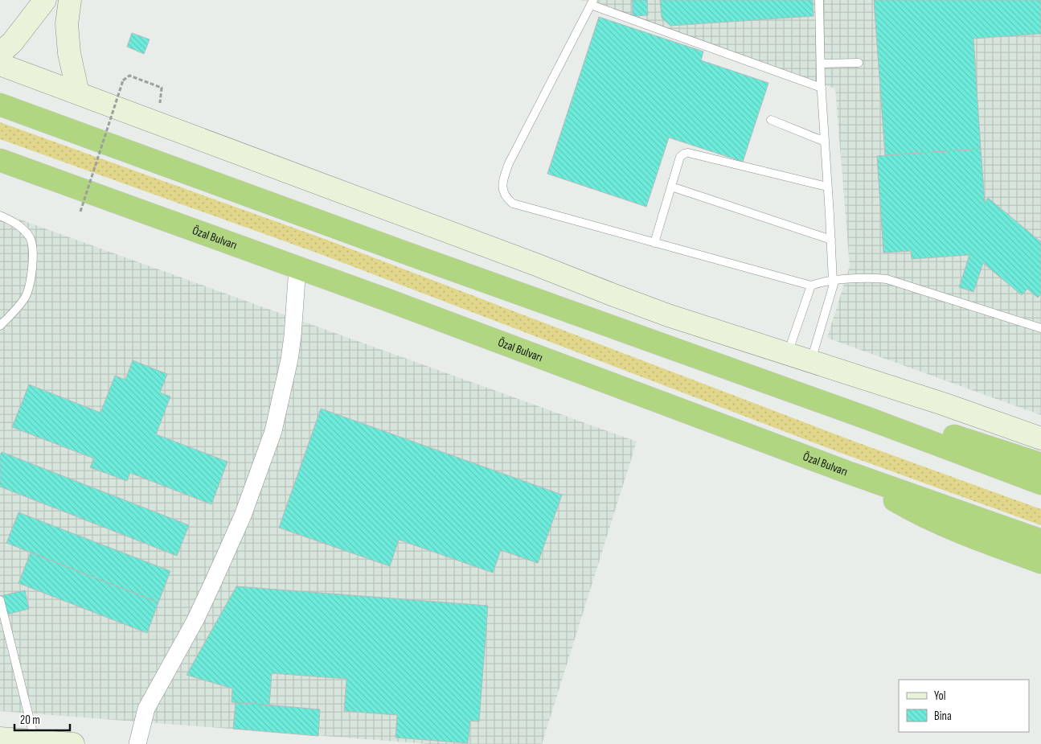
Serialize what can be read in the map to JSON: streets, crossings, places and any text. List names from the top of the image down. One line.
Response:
{"streets":{"highway":["Özal Bulvarı"]},"legend":["Yol","Bina"],"scale_bar":"20 m"}
